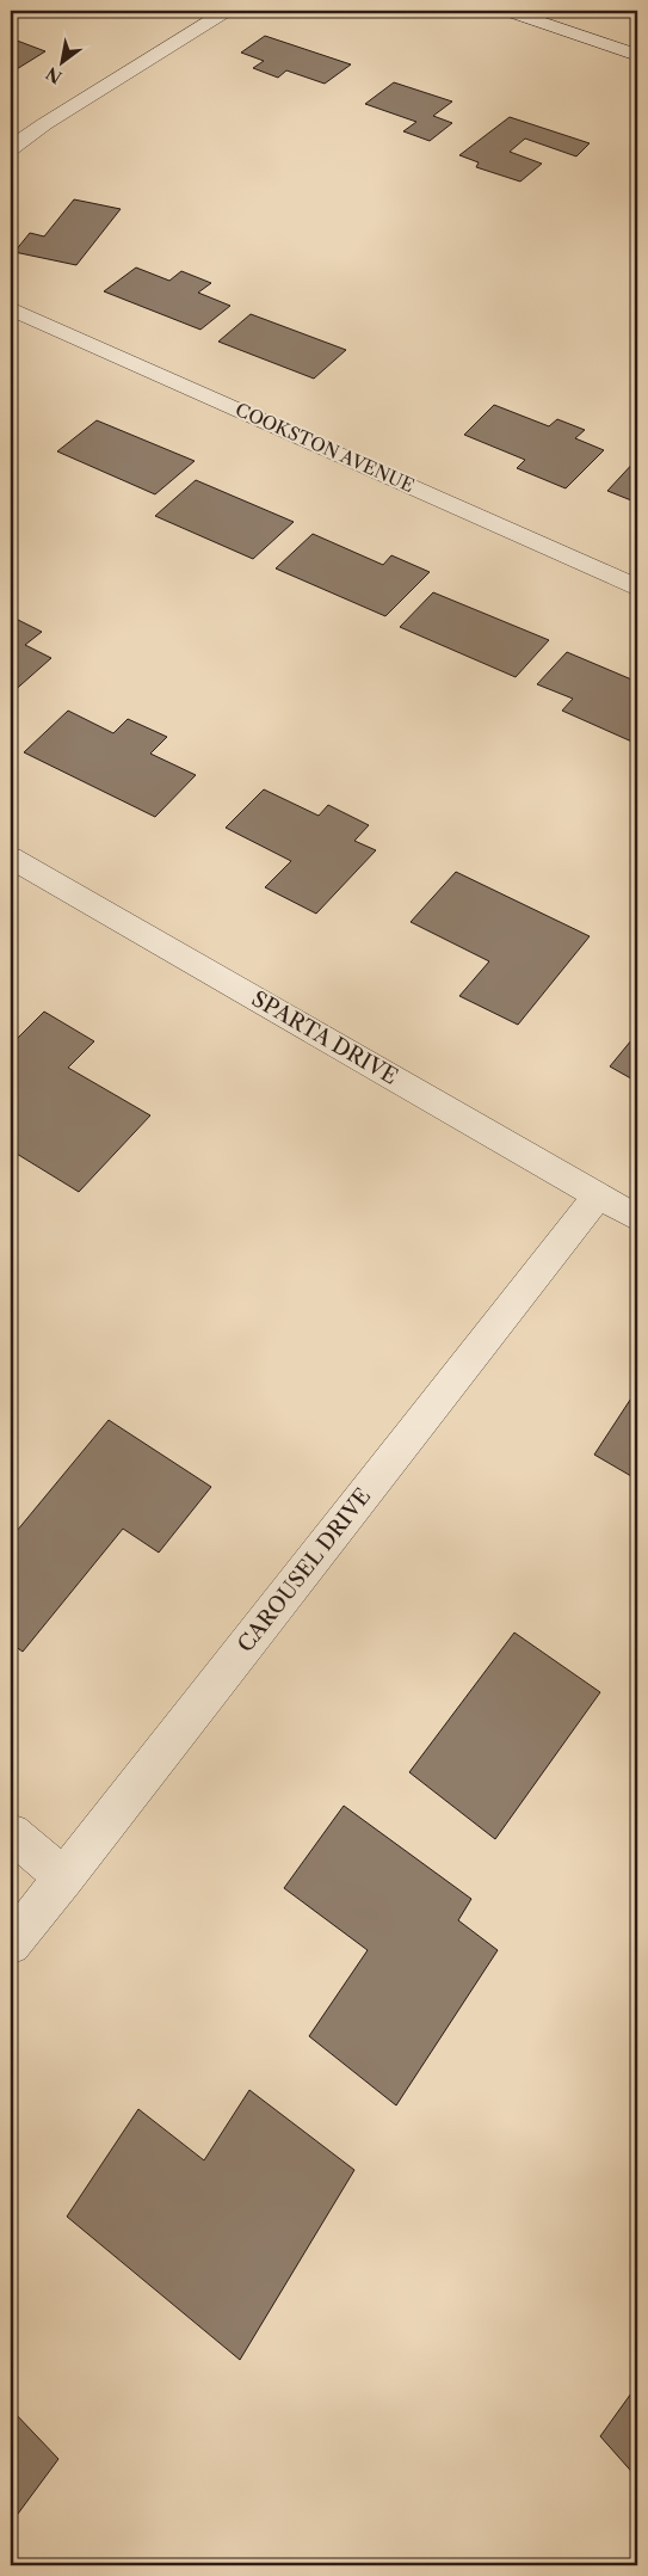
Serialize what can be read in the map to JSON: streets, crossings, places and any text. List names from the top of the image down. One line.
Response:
{"streets":{"street":["COOKSTON AVENUE","SPARTA DRIVE","CAROUSEL DRIVE"]},"crossings":[["SPARTA DRIVE","CAROUSEL DRIVE"]],"north":"bottom left"}
